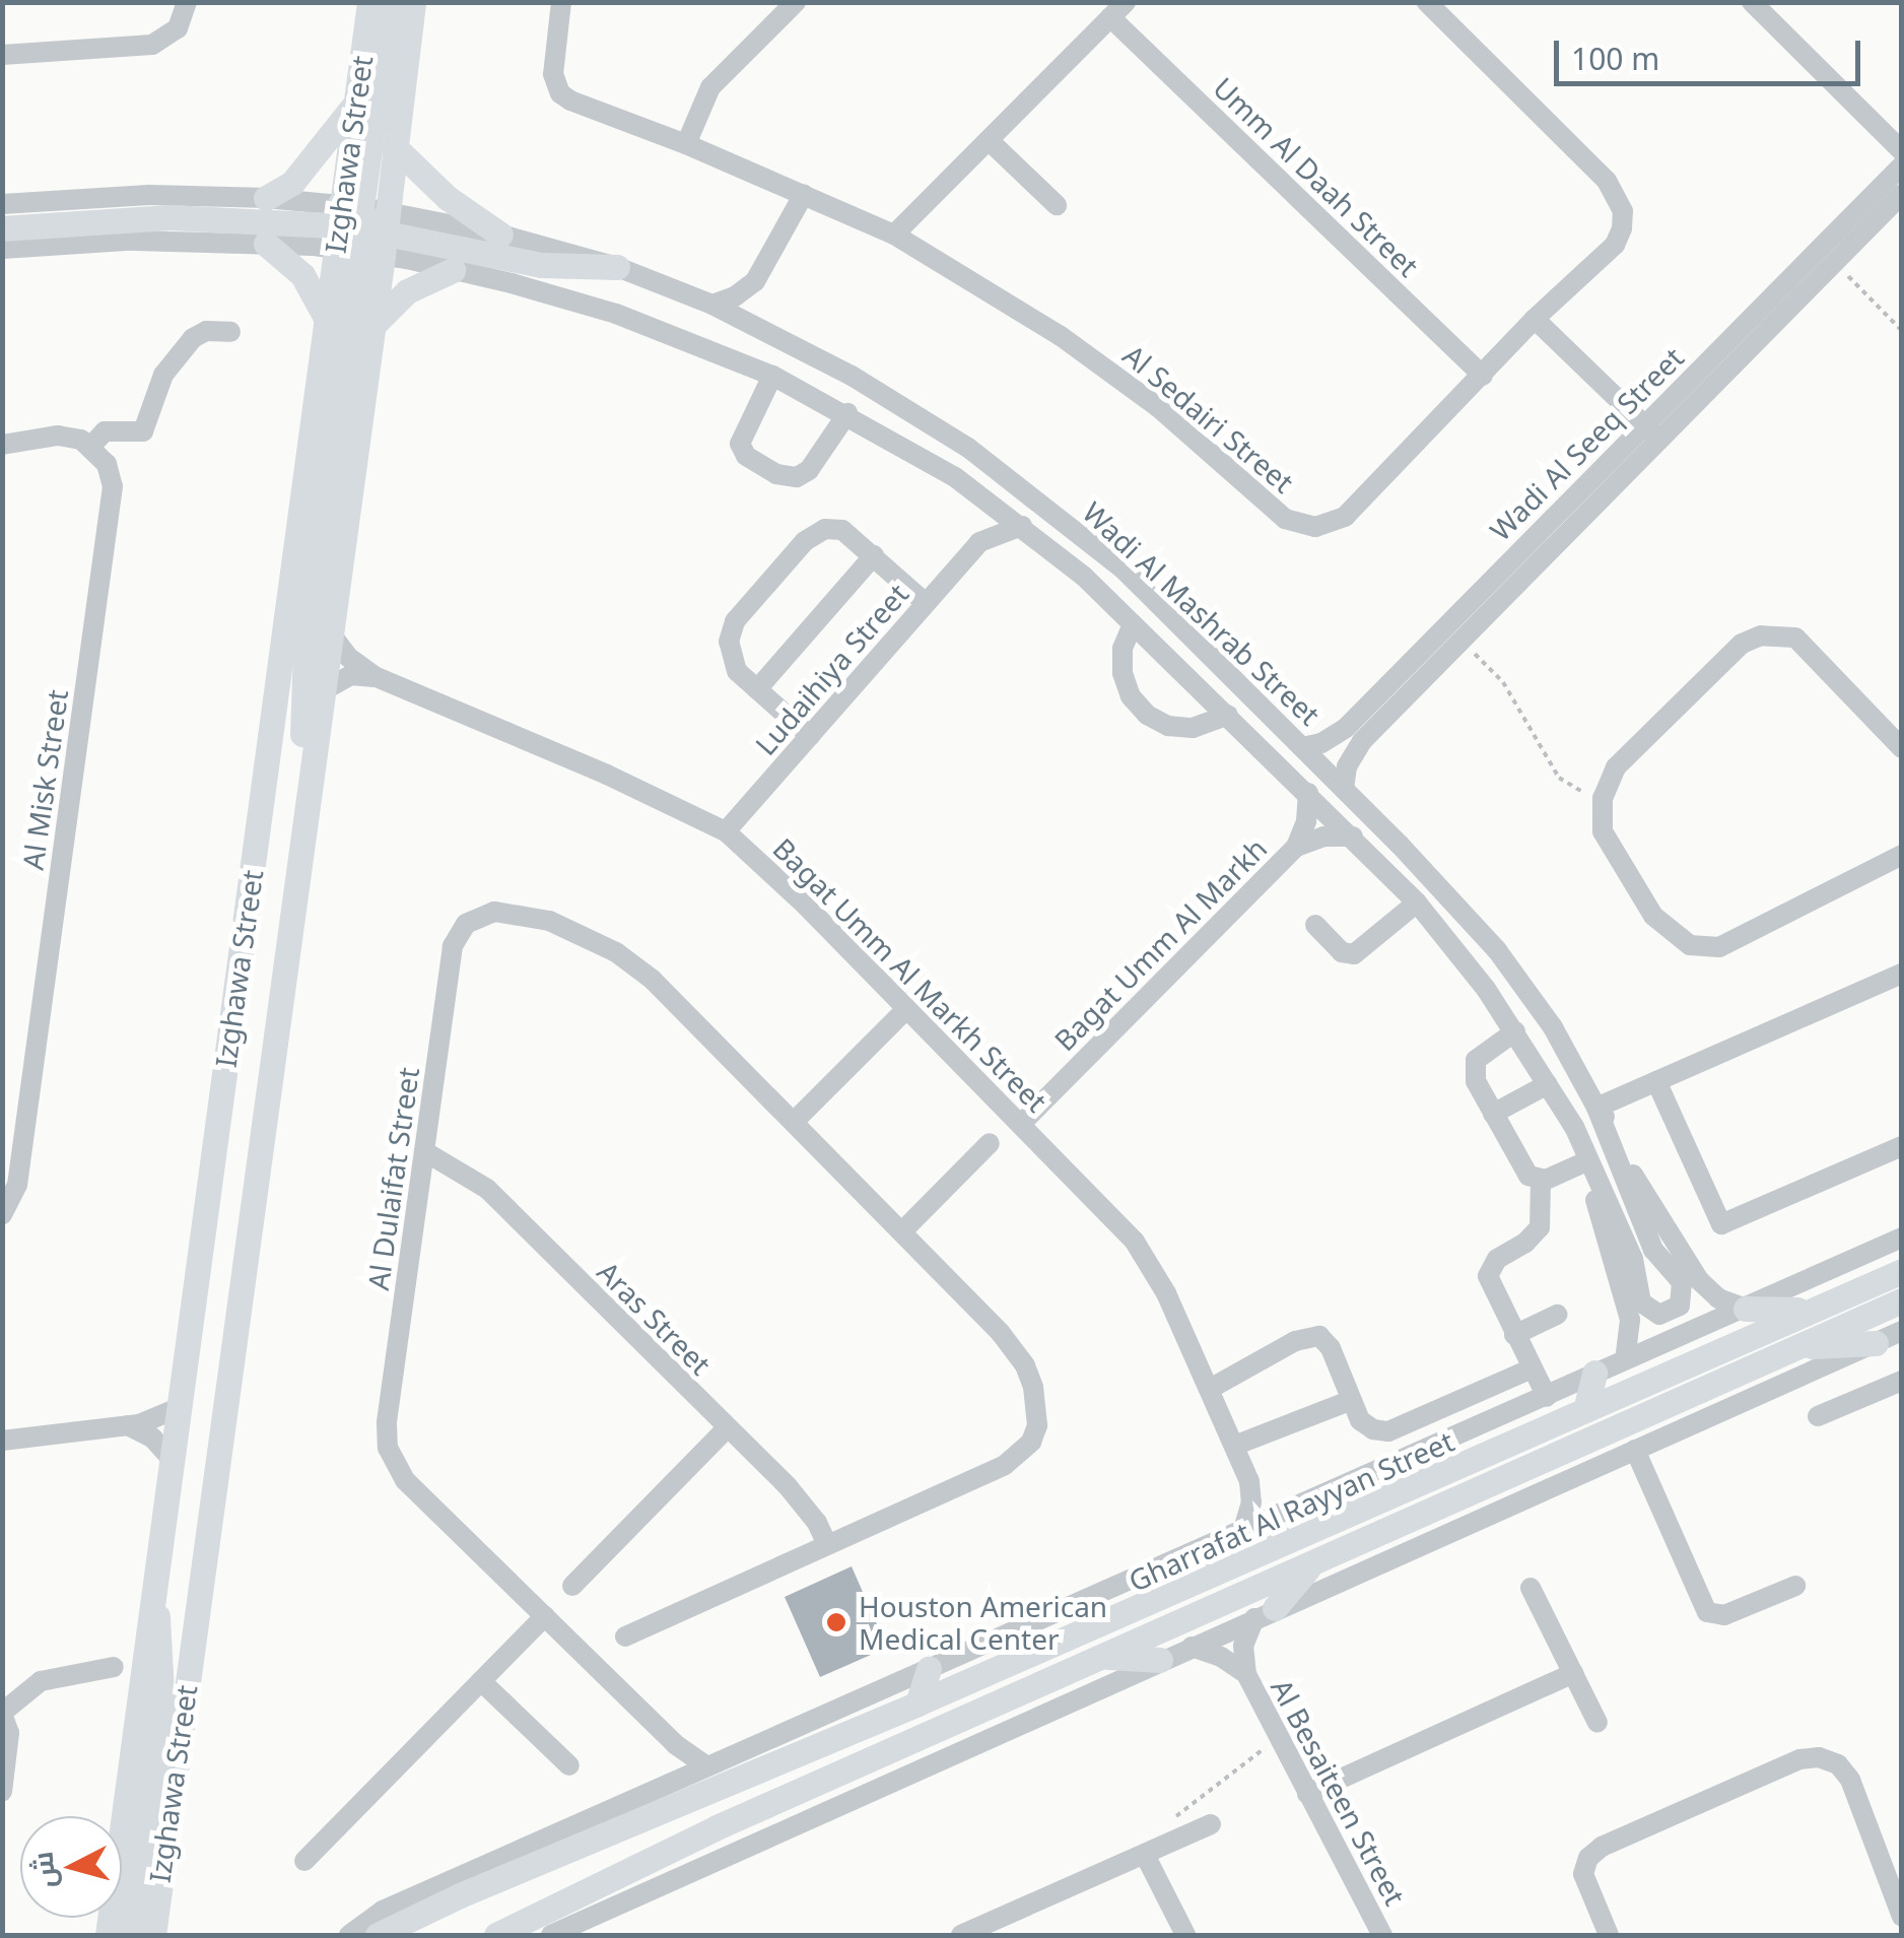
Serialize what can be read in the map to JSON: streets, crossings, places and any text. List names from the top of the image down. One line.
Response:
{"streets":{"main road":["Izghawa Street","Gharrafat Al Rayyan Street"],"street":["Umm Al Daah Street","Al Sedairi Street","Wadi Al Seeq Street","Wadi Al Mashrab Street","Ludaihiya Street","Al Misk Street","Bagat Umm Al Markh","Bagat Umm Al Markh Street","Al Dulaifat Street","Aras Street","Al Besaiteen Street"]},"crossings":[["Izghawa Street","Wadi Al Mashrab Street"],["Izghawa Street","Bagat Umm Al Markh Street"],["Umm Al Daah Street","Al Sedairi Street"],["Wadi Al Seeq Street","Wadi Al Mashrab Street"],["Wadi Al Mashrab Street","Ludaihiya Street"],["Wadi Al Mashrab Street","Bagat Umm Al Markh"],["Wadi Al Mashrab Street","Gharrafat Al Rayyan Street"],["Ludaihiya Street","Bagat Umm Al Markh Street"],["Bagat Umm Al Markh","Bagat Umm Al Markh Street"],["Al Dulaifat Street","Aras Street"],["Al Dulaifat Street","Gharrafat Al Rayyan Street"]],"places":["Houston American Medical Center"],"scale_bar":"100 m","north":"left"}
